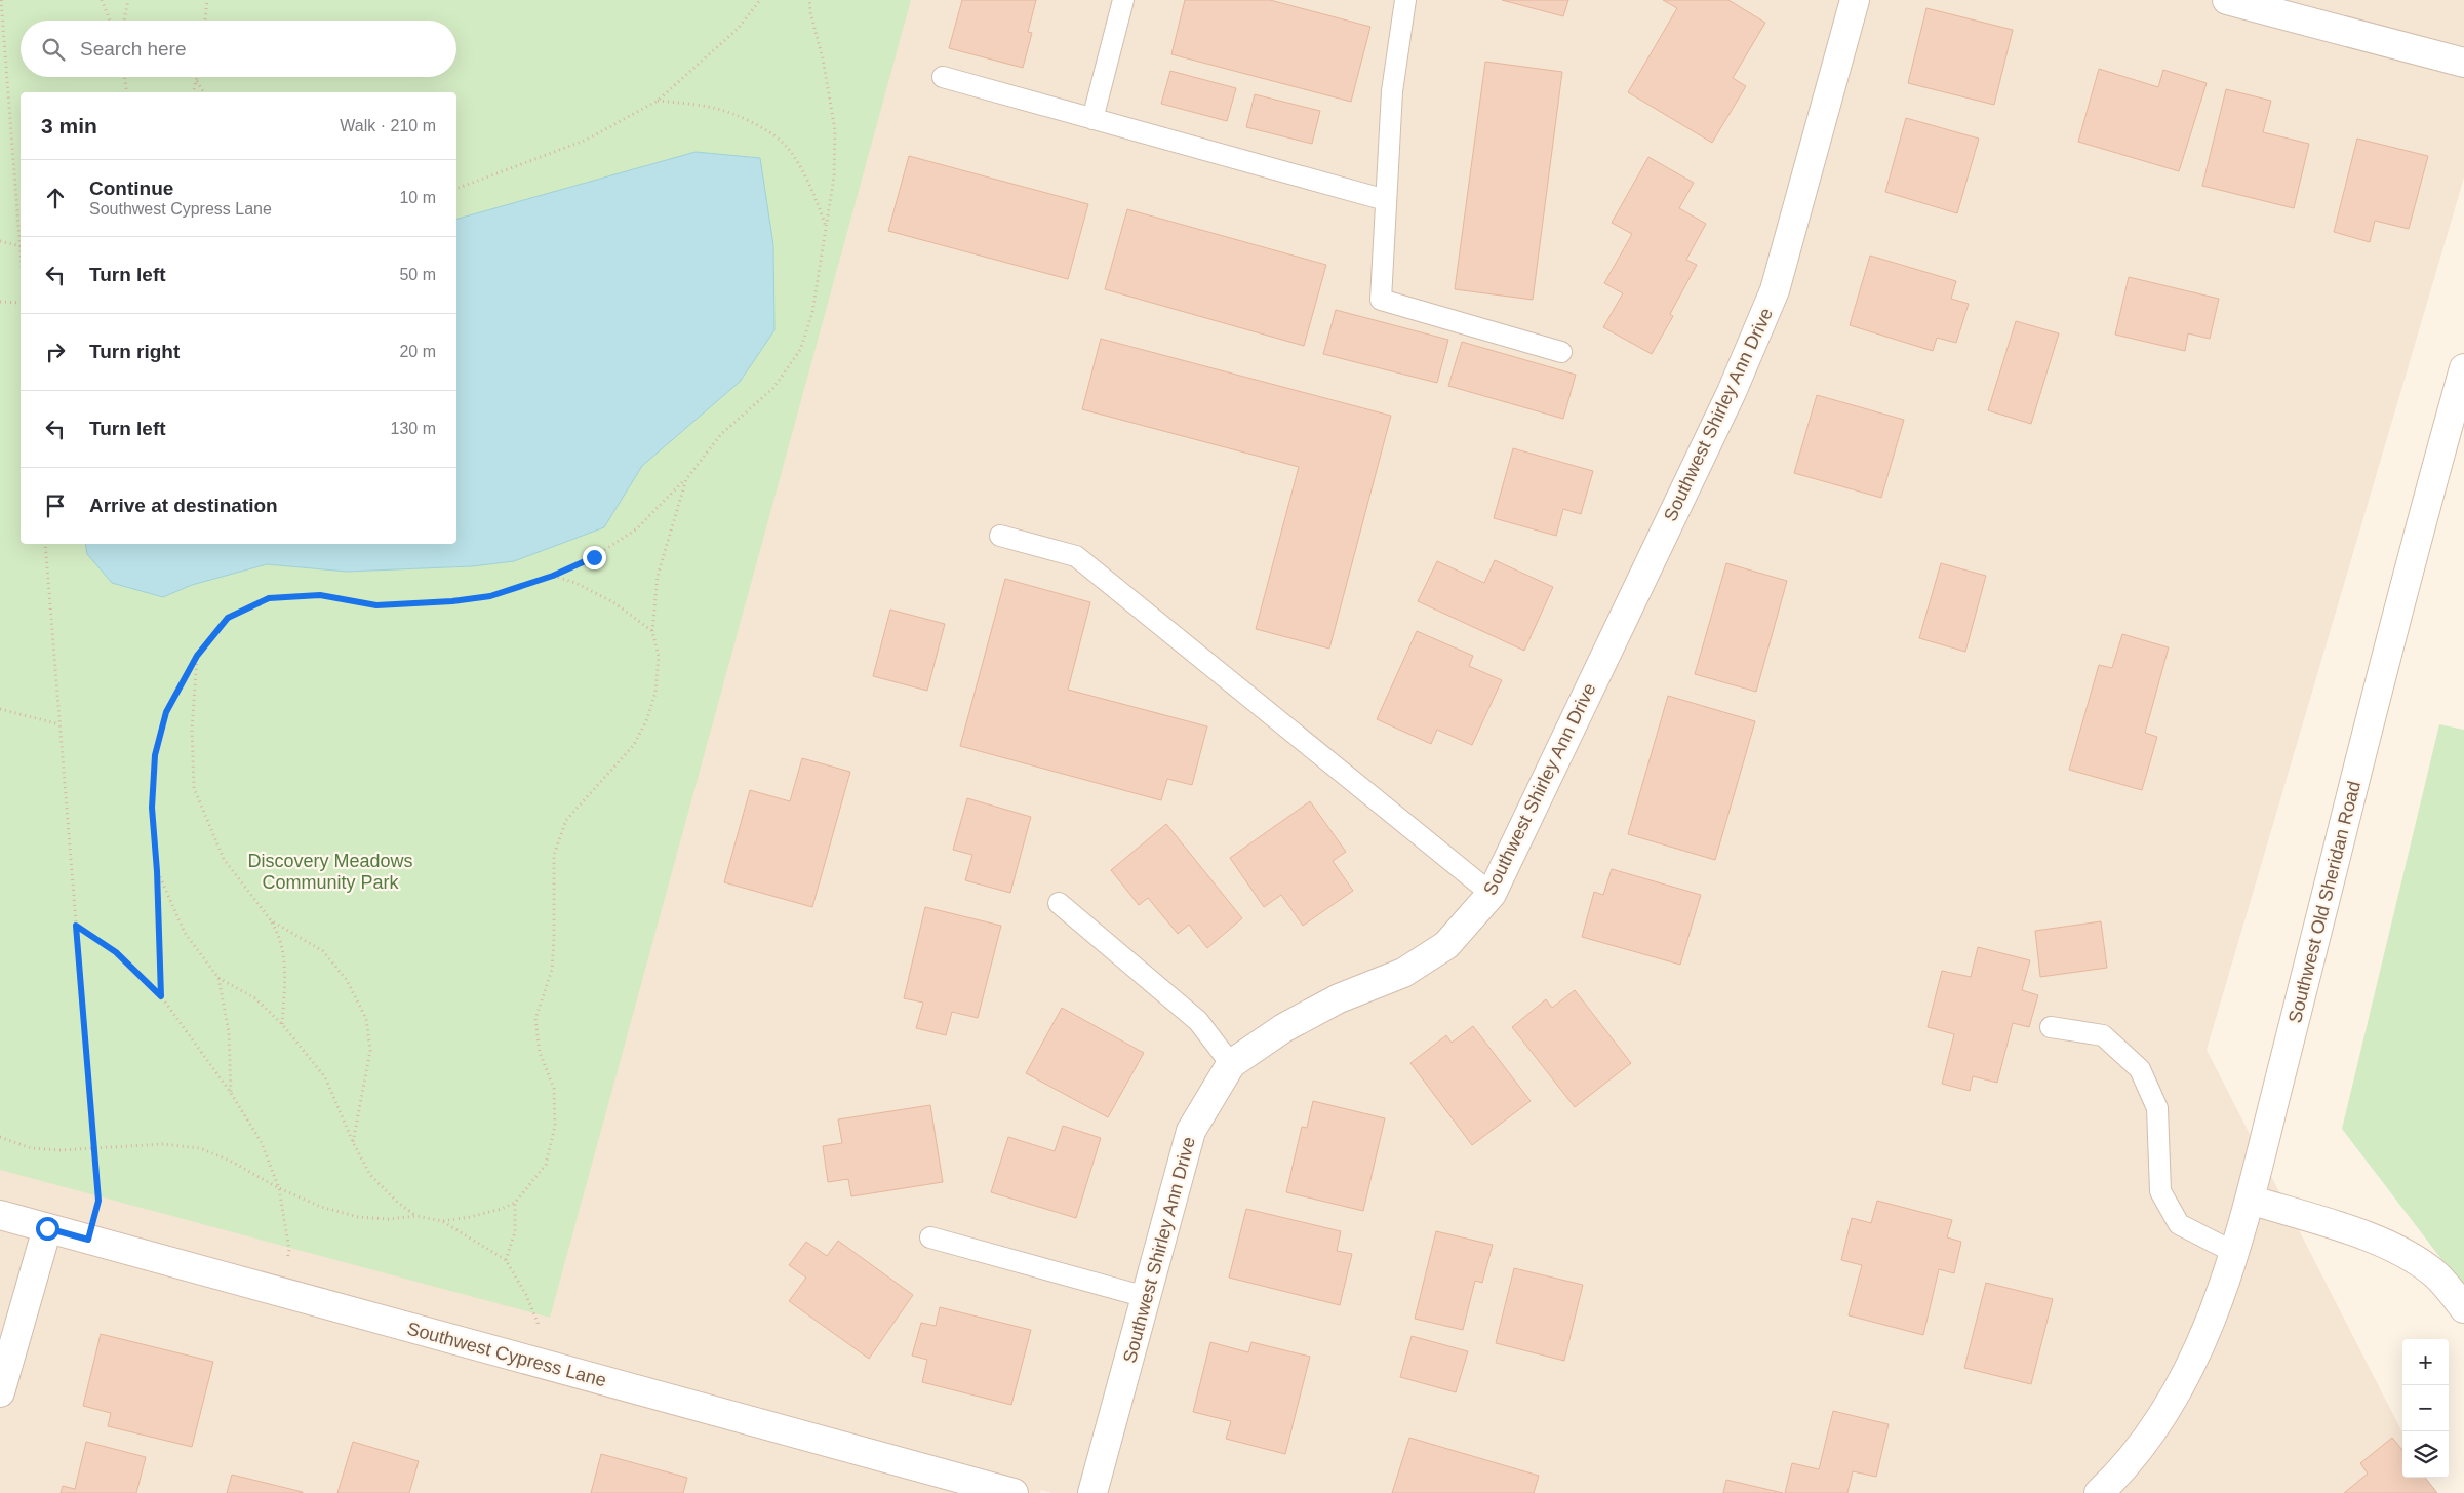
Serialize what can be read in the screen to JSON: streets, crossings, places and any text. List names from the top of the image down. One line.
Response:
{"streets":{"street":["Southwest Shirley Ann Drive","Southwest Old Sheridan Road","Southwest Cypress Lane"]},"parks":["Discovery Meadows Community Park"],"page":{"search":"Search here","heading":["3 min","Walk · 210 m"],"list":[["Continue","Southwest Cypress Lane","10 m"],["Turn left","50 m"],["Turn right","20 m"],["Turn left","130 m"],"Arrive at destination"],"map_buttons":["+","−"]}}
